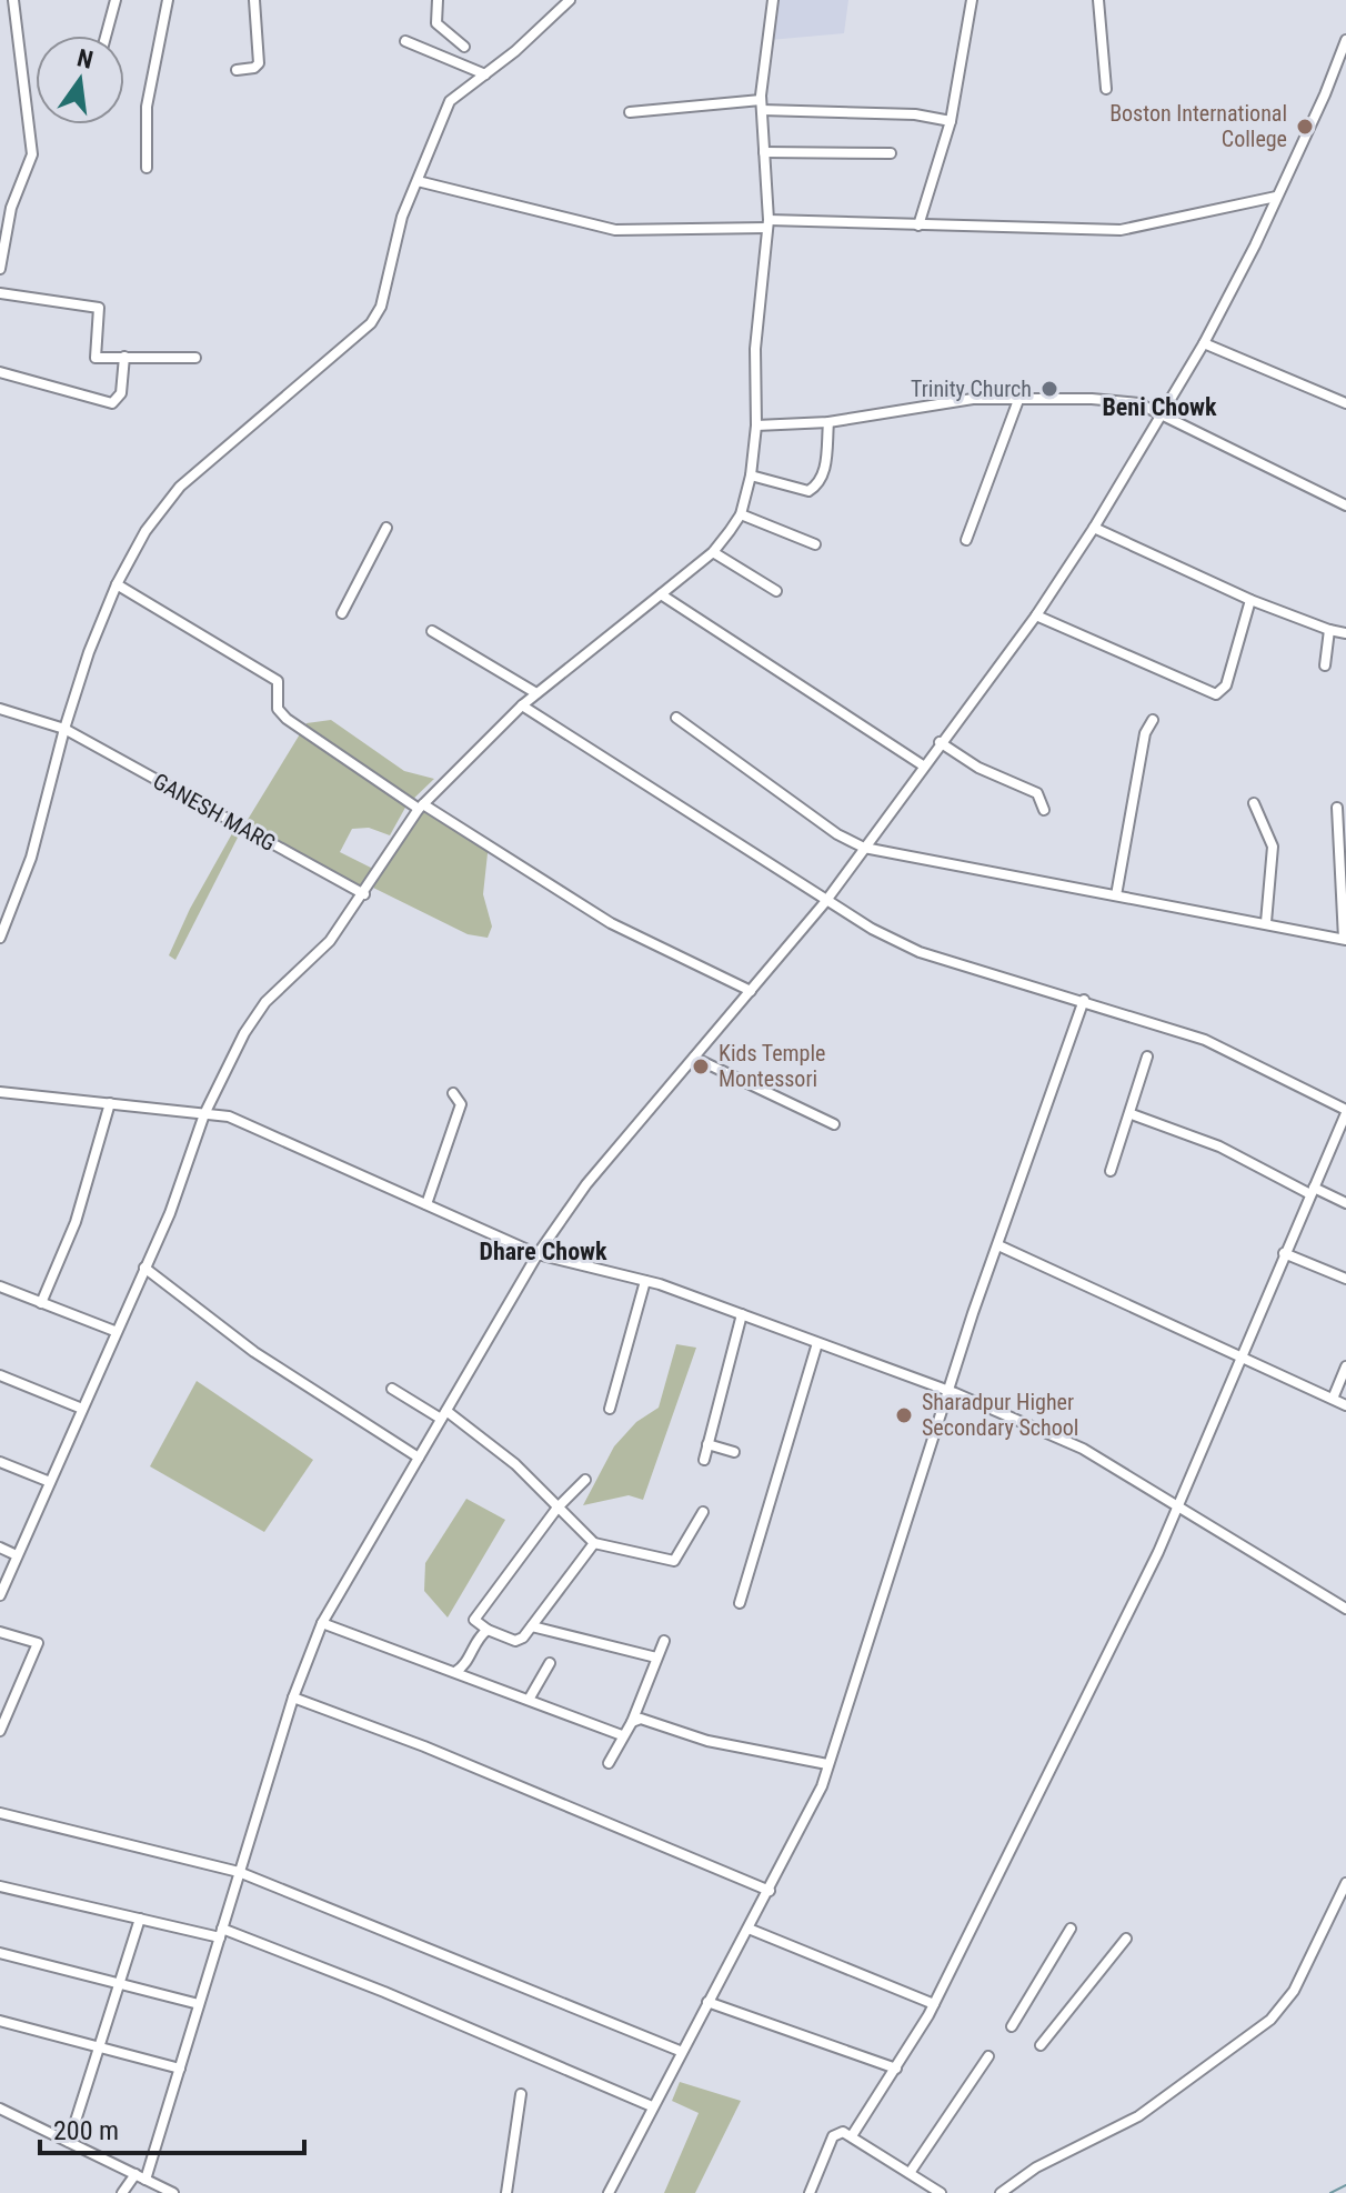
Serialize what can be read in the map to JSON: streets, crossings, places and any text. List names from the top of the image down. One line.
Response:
{"streets":{"street":["GANESH MARG"]},"districts":["Beni Chowk","Dhare Chowk"],"places":["Boston International College","Trinity Church","Kids Temple Montessori","Sharadpur Higher Secondary School"],"scale_bar":"200 m","north":"top"}
